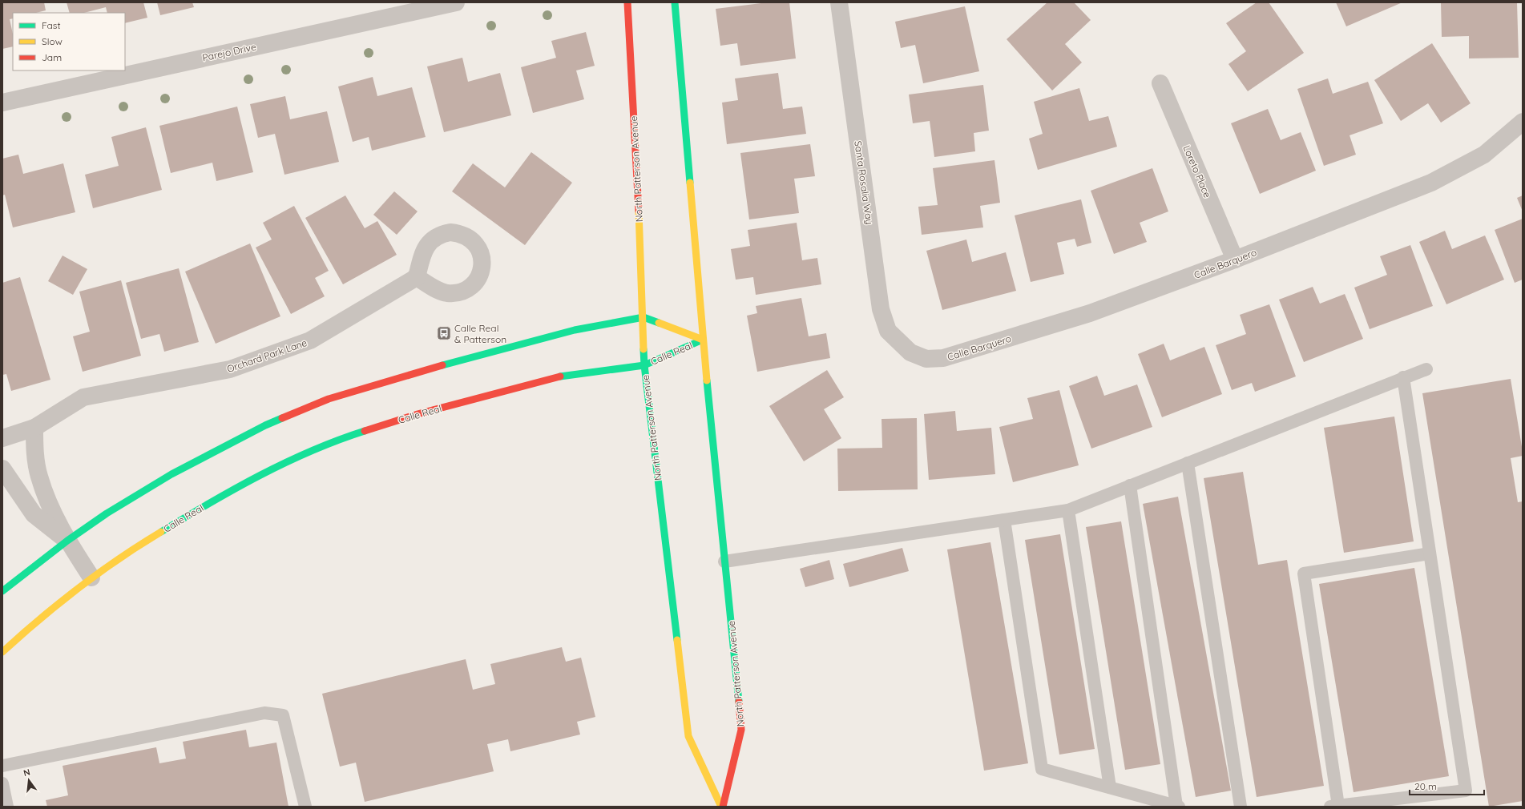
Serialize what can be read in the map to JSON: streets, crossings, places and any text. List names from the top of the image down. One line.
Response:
{"streets":{"main road":["North Patterson Avenue","Calle Real"],"street":["Parejo Drive","Loreto Place","Santa Rosalia Way","Calle Barquero","Orchard Park Lane"]},"crossings":[["North Patterson Avenue","Calle Real"],["Loreto Place","Calle Barquero"],["Santa Rosalia Way","Calle Barquero"]],"places":{"bus stop":["Calle Real & Patterson"]},"legend":["Fast","Slow","Jam"],"scale_bar":"20 m","north":"top"}
